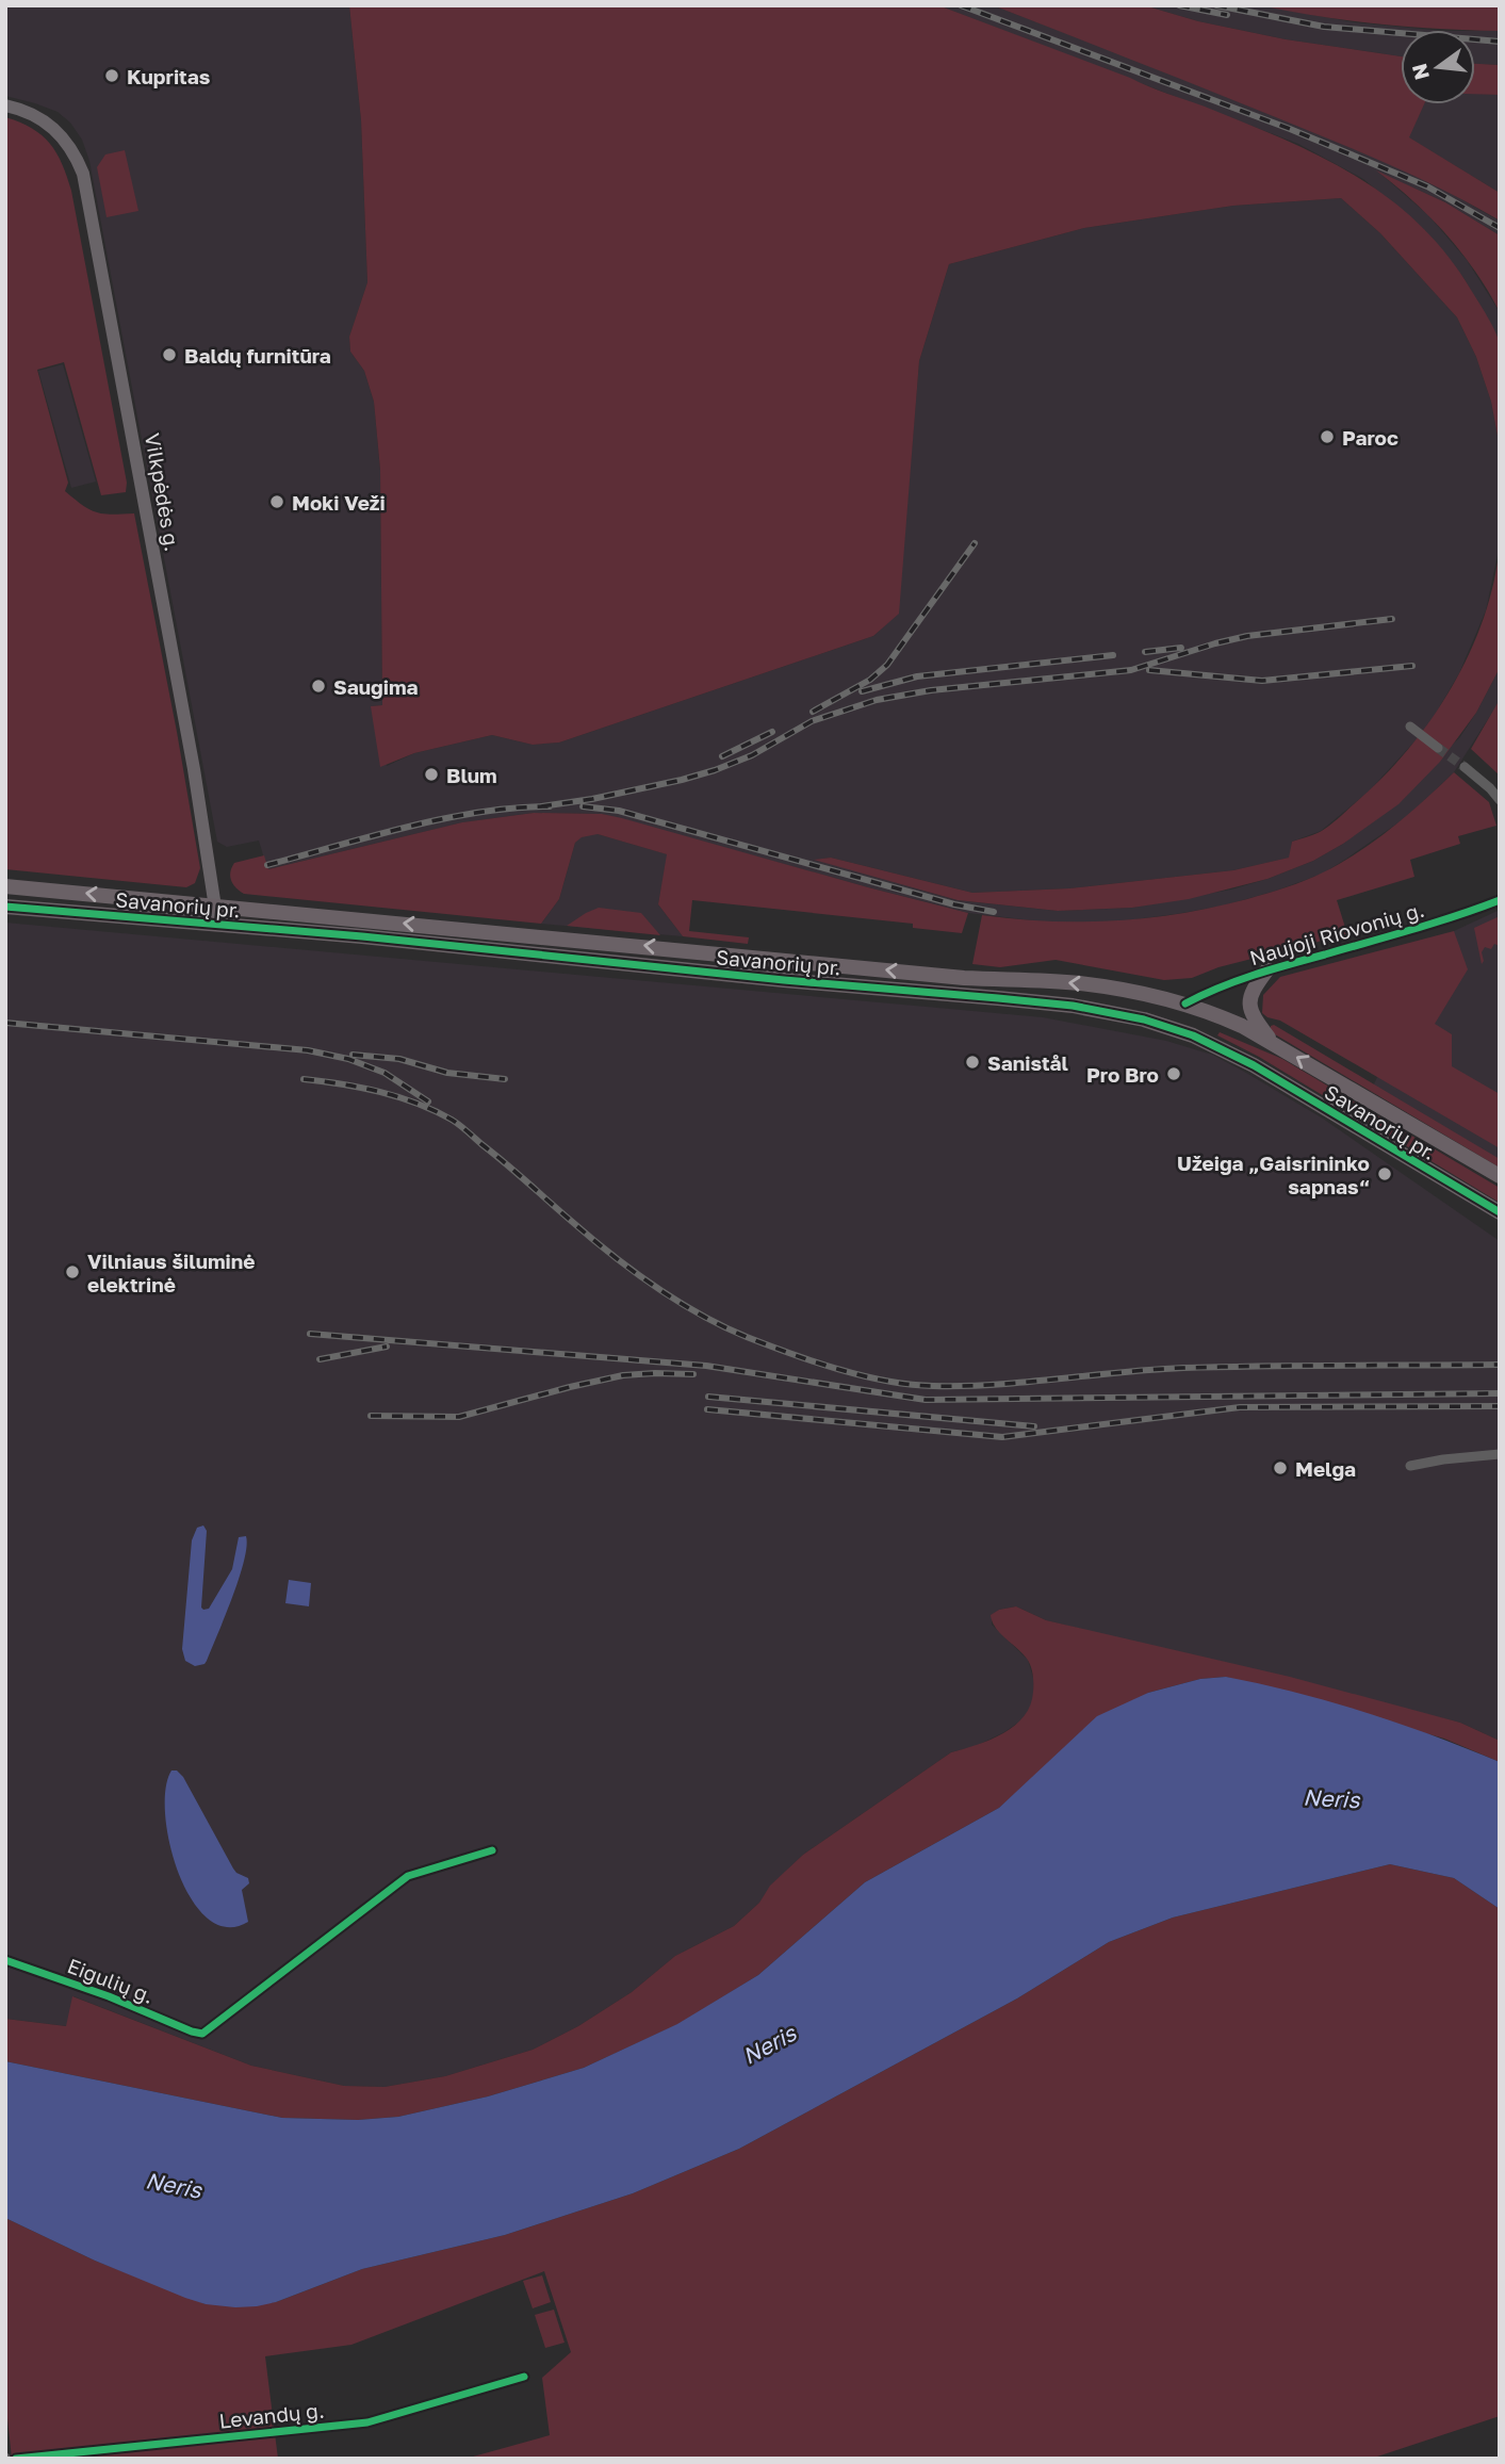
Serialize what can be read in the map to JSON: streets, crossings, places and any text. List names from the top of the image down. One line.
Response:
{"streets":{"highway":["Savanorių pr."],"main road":["Vilkpėdės g."],"street":["Naujoji Riovonių g.","Eigulių g.","Levandų g."]},"crossings":[["Vilkpėdės g.","Savanorių pr."],["Savanorių pr.","Naujoji Riovonių g."]],"water":["Neris"],"places":["Kupritas","Baldų furnitūra","Paroc","Moki Veži","Saugima","Blum","Sanistål","Pro Bro","Užeiga „Gaisrininko sapnas“","Vilniaus šiluminė elektrinė","Melga"],"north":"left"}
